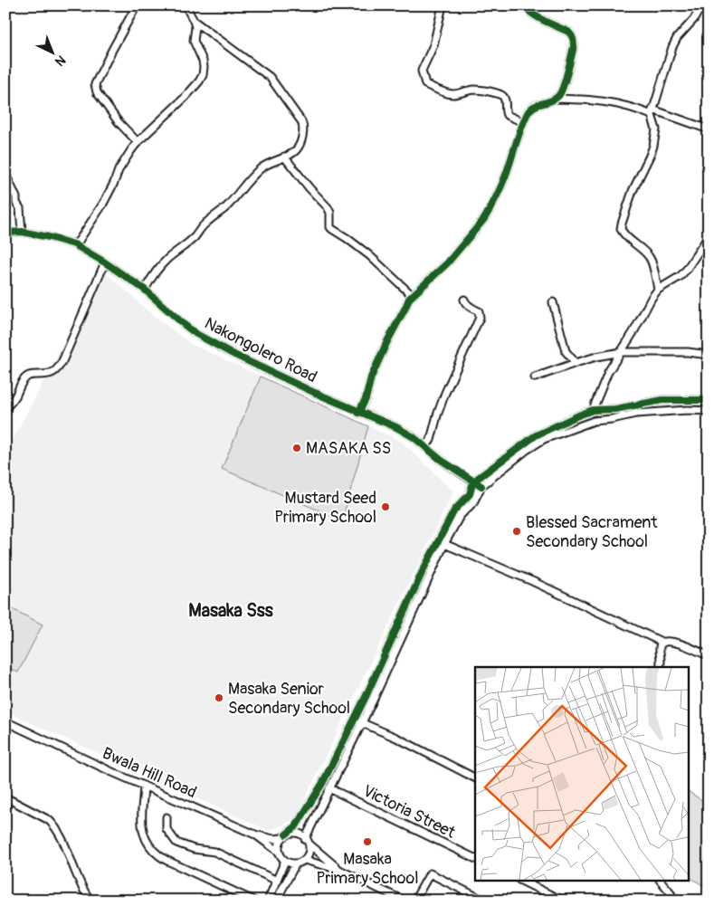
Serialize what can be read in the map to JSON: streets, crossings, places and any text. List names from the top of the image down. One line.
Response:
{"streets":{"street":["Nakongolero Road","Bwala Hill Road","Victoria Street"]},"districts":["Masaka Sss"],"places":["MASAKA SS","Mustard Seed Primary School","Blessed Sacrament Secondary School","Masaka Senior Secondary School","Masaka Primary School"],"north":"bottom right"}
